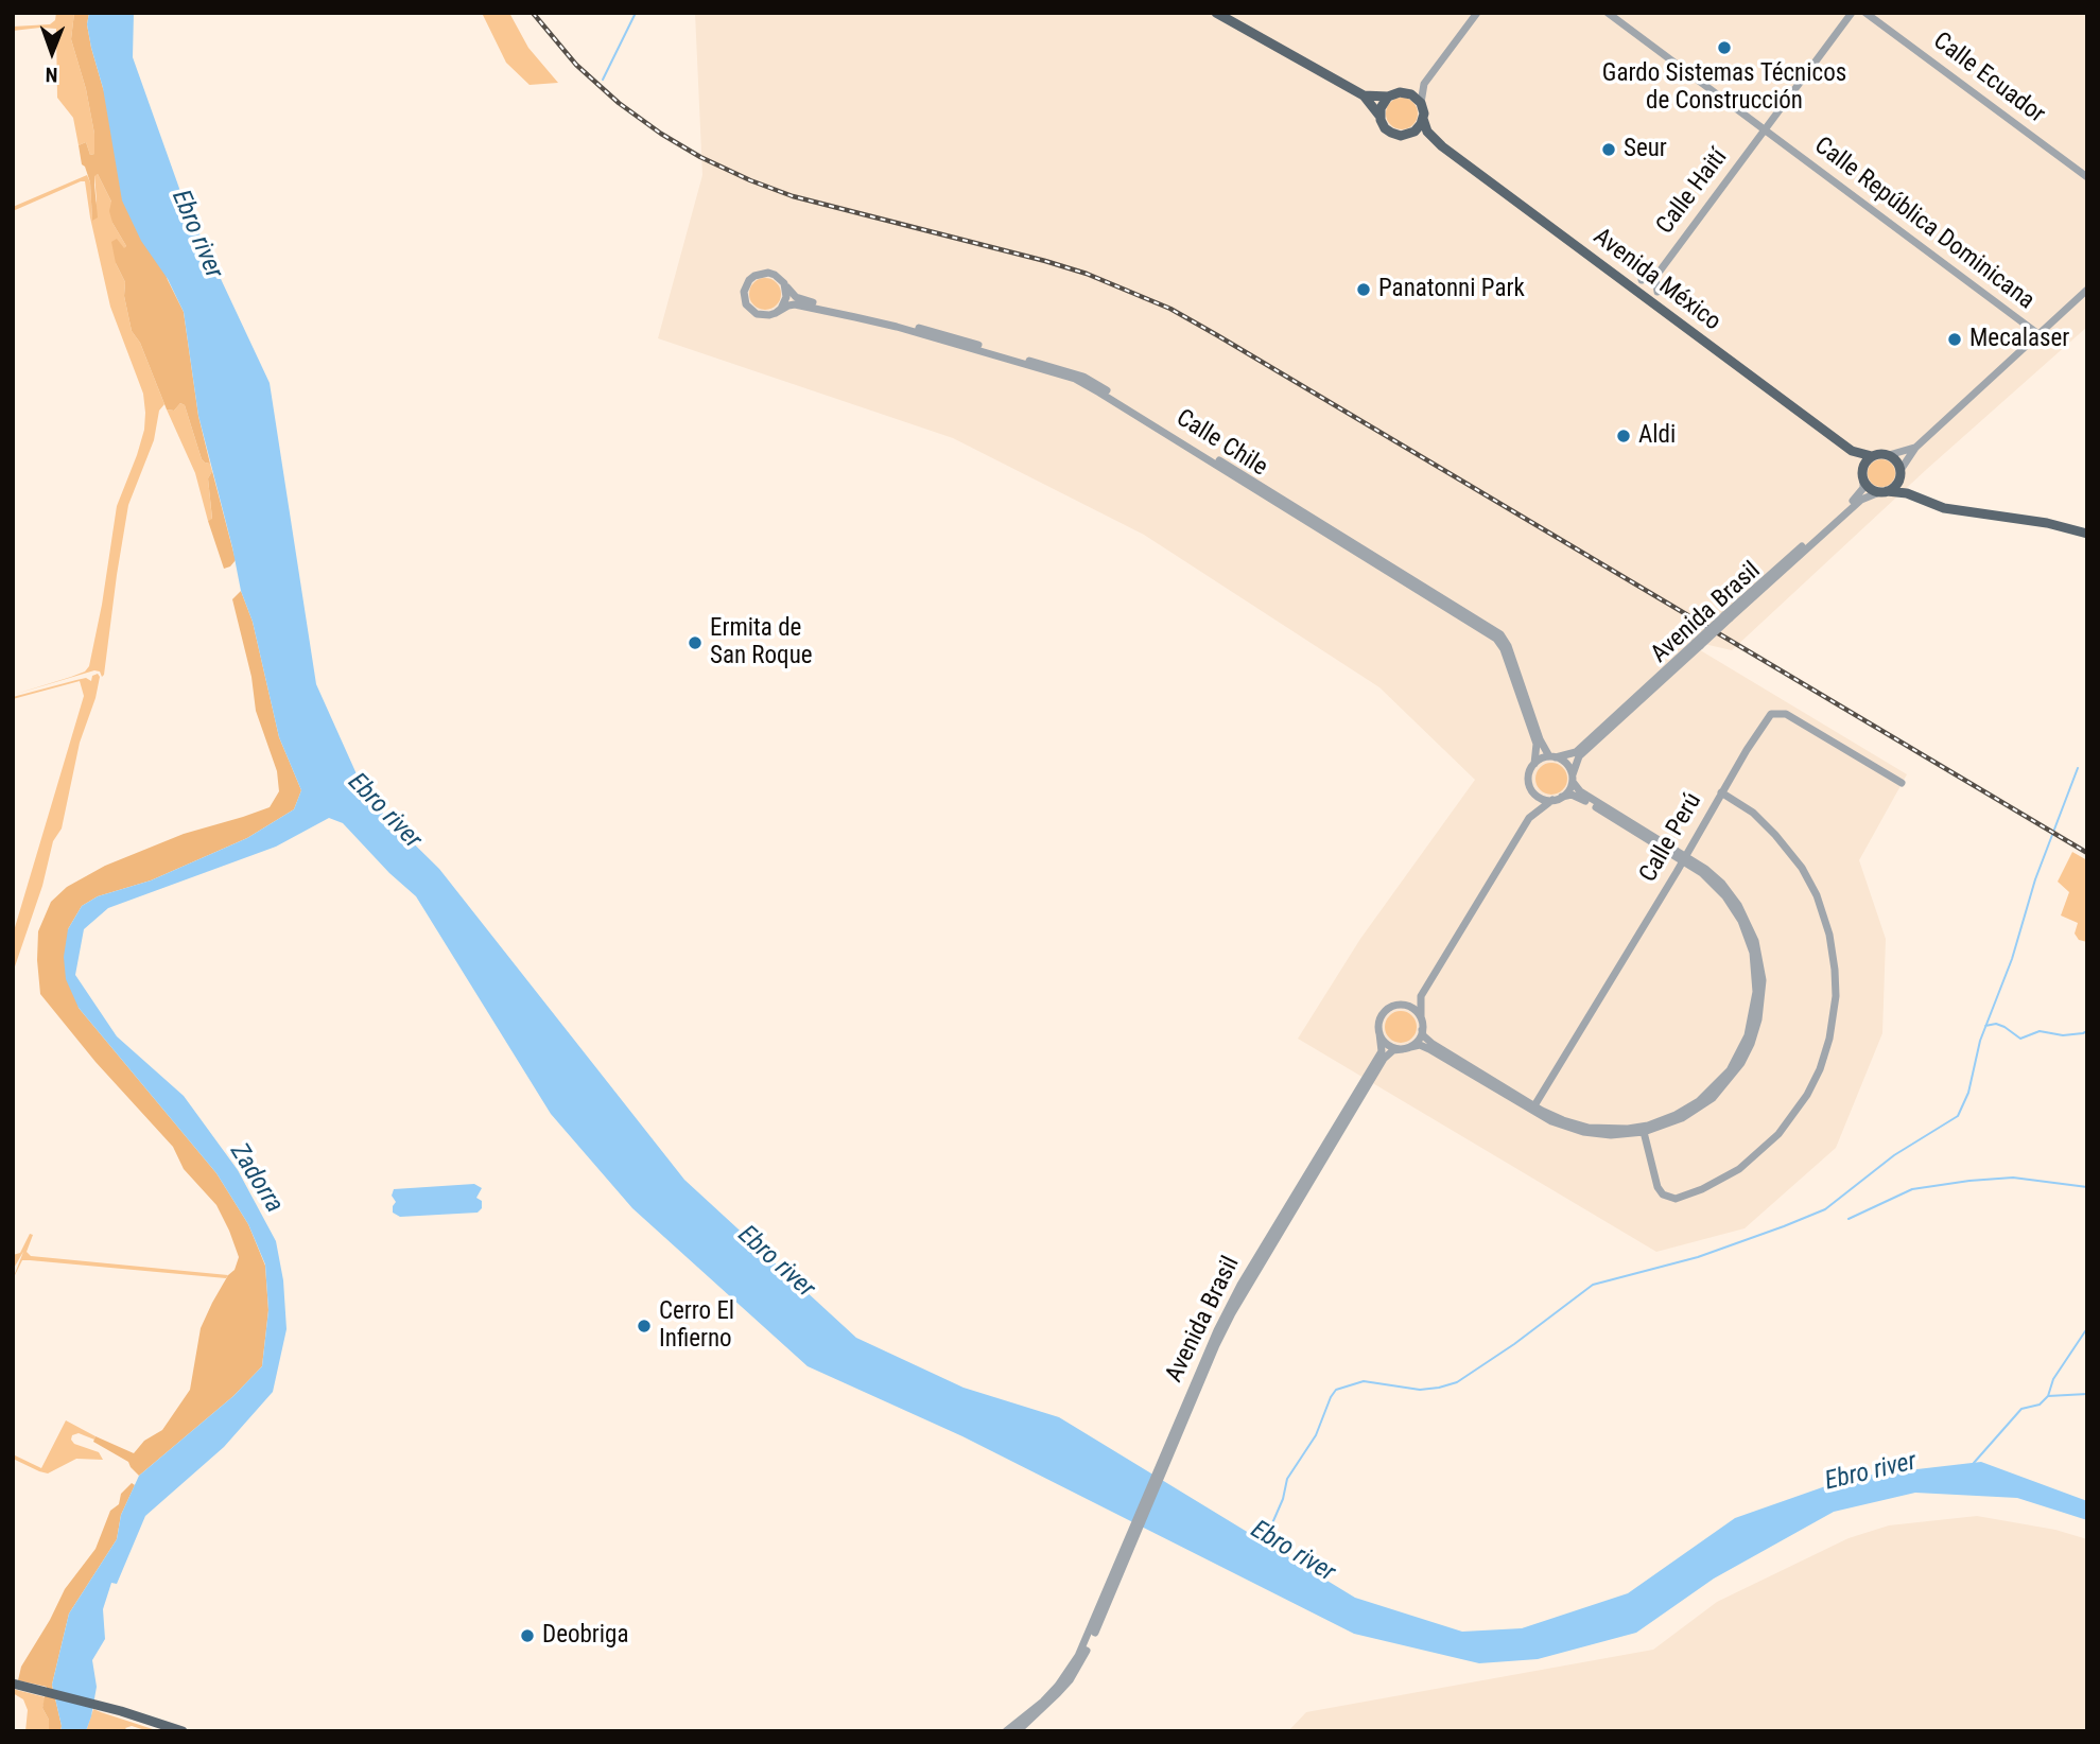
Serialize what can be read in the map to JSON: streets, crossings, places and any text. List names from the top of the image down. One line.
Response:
{"streets":{"main road":["Avenida México"],"street":["Calle Ecuador","Calle Haití","Calle República Dominicana","Calle Chile","Avenida Brasil","Calle Perú"]},"crossings":[["Calle Haití","Calle República Dominicana"],["Avenida México","Avenida Brasil"],["Calle Chile","Avenida Brasil"]],"water":["Ebro river","Zadorra"],"places":["Gardo Sistemas Técnicos de Construcción","Seur","Panatonni Park","Mecalaser","Aldi","Ermita de San Roque","Cerro El Infierno","Deobriga"],"north":"bottom"}
